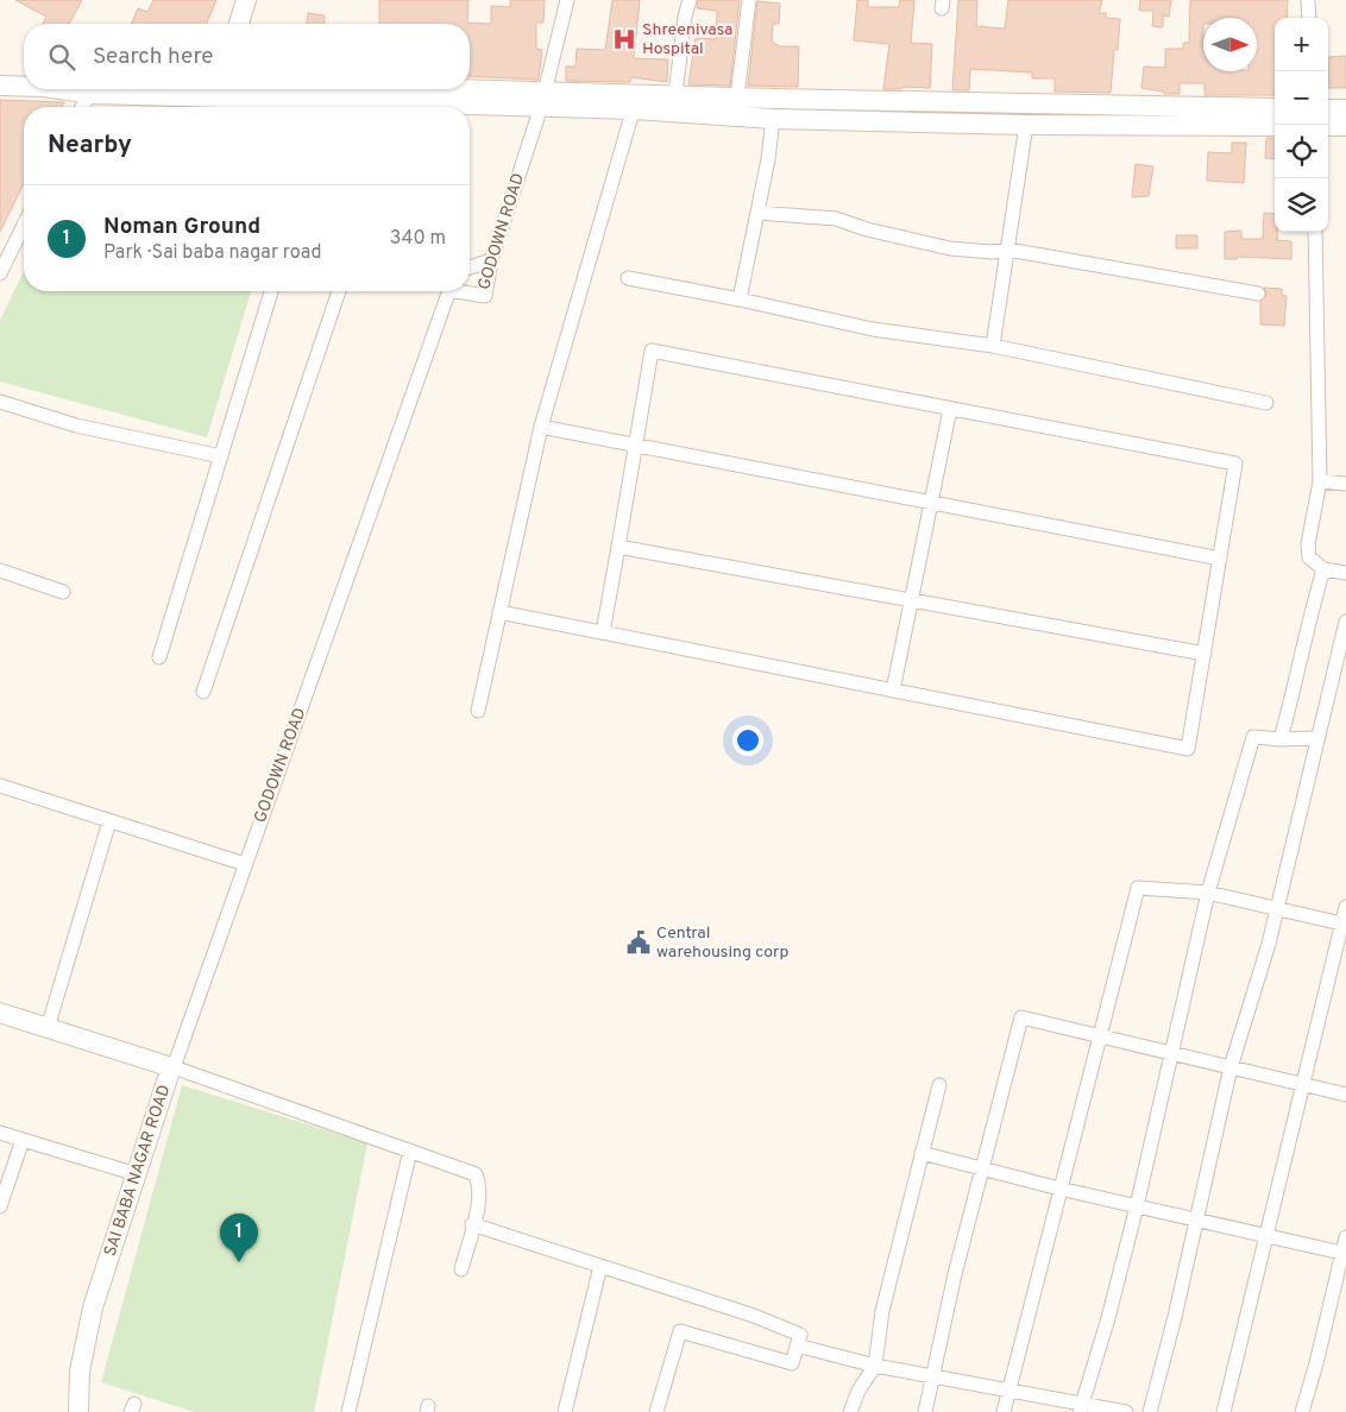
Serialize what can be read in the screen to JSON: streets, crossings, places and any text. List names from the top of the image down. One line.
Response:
{"streets":{"street":["GODOWN ROAD","SAI BABA NAGAR ROAD"]},"crossings":[["GODOWN ROAD","SAI BABA NAGAR ROAD"]],"places":{"hospital":["Shreenivasa Hospital"],"public building":["Central warehousing corp"]},"north":"right","page":{"map_buttons":["+","−"],"search":"Search here","heading":"Nearby","list":[{"mark":"1","name":"Noman Ground","note":"Park · Sai baba nagar road","value":"340 m"}],"pins":"1"}}
